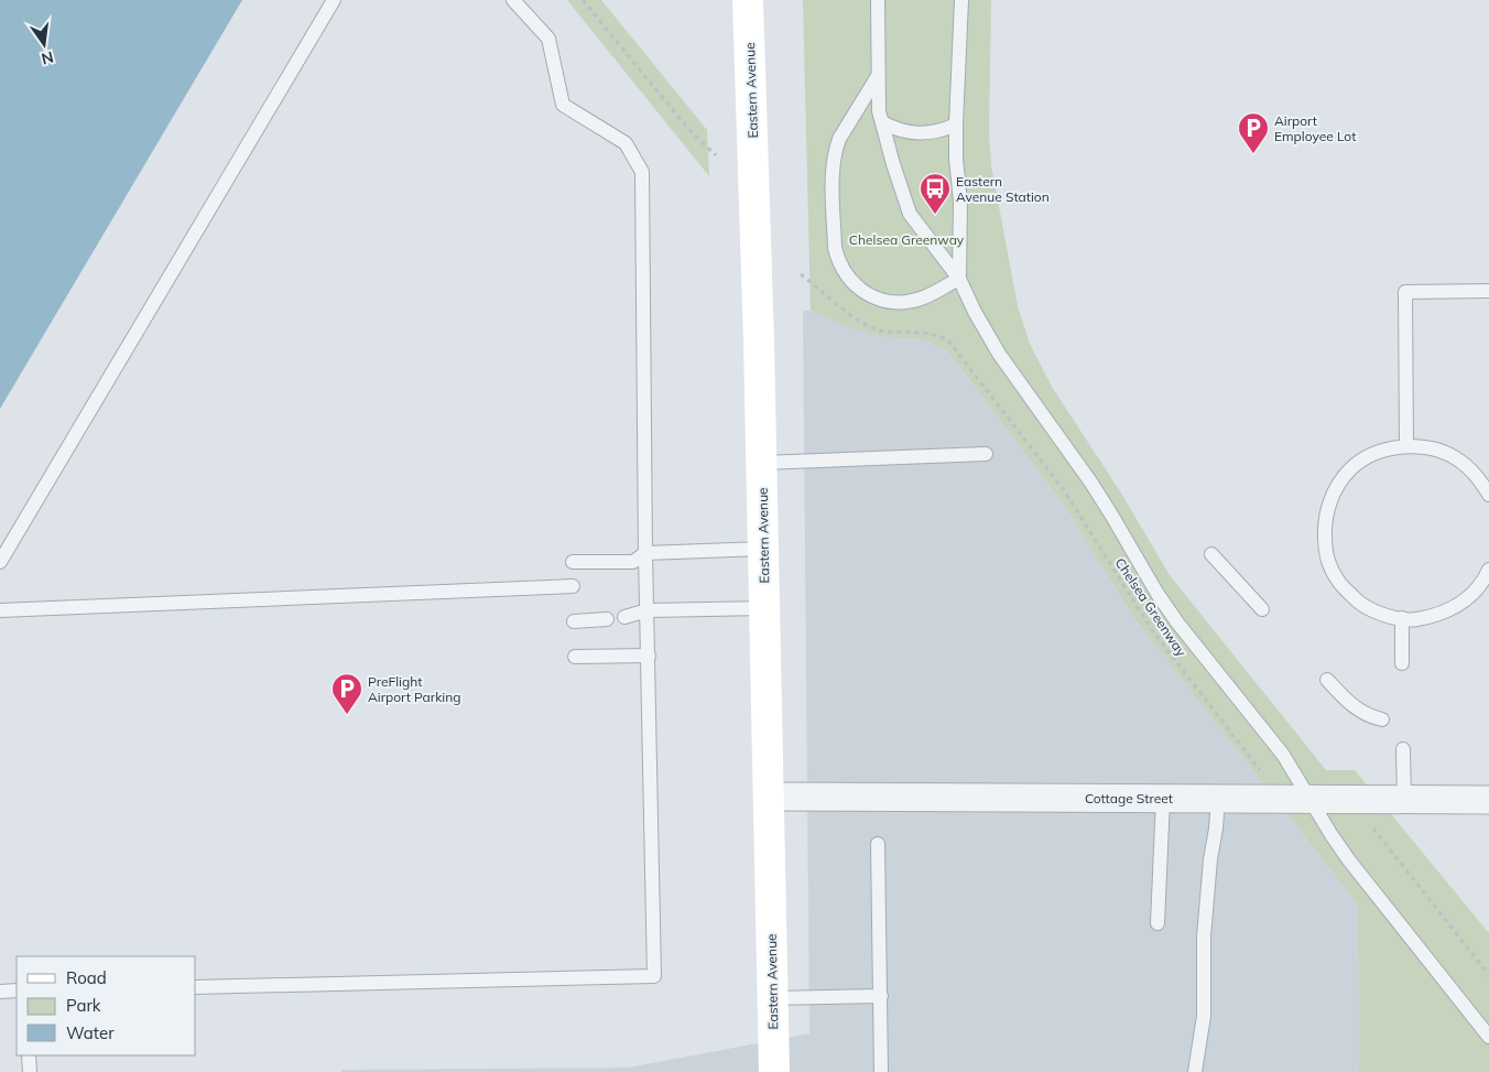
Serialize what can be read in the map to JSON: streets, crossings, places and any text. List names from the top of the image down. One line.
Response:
{"streets":{"main road":["Eastern Avenue"],"street":["Cottage Street"],"path":["Chelsea Greenway"]},"crossings":[["Eastern Avenue","Cottage Street"]],"parks":["Chelsea Greenway"],"places":{"parking":["Airport Employee Lot","PreFlight Airport Parking"],"bus stop":["Eastern Avenue Station"]},"legend":["Road","Park","Water"],"north":"bottom"}
